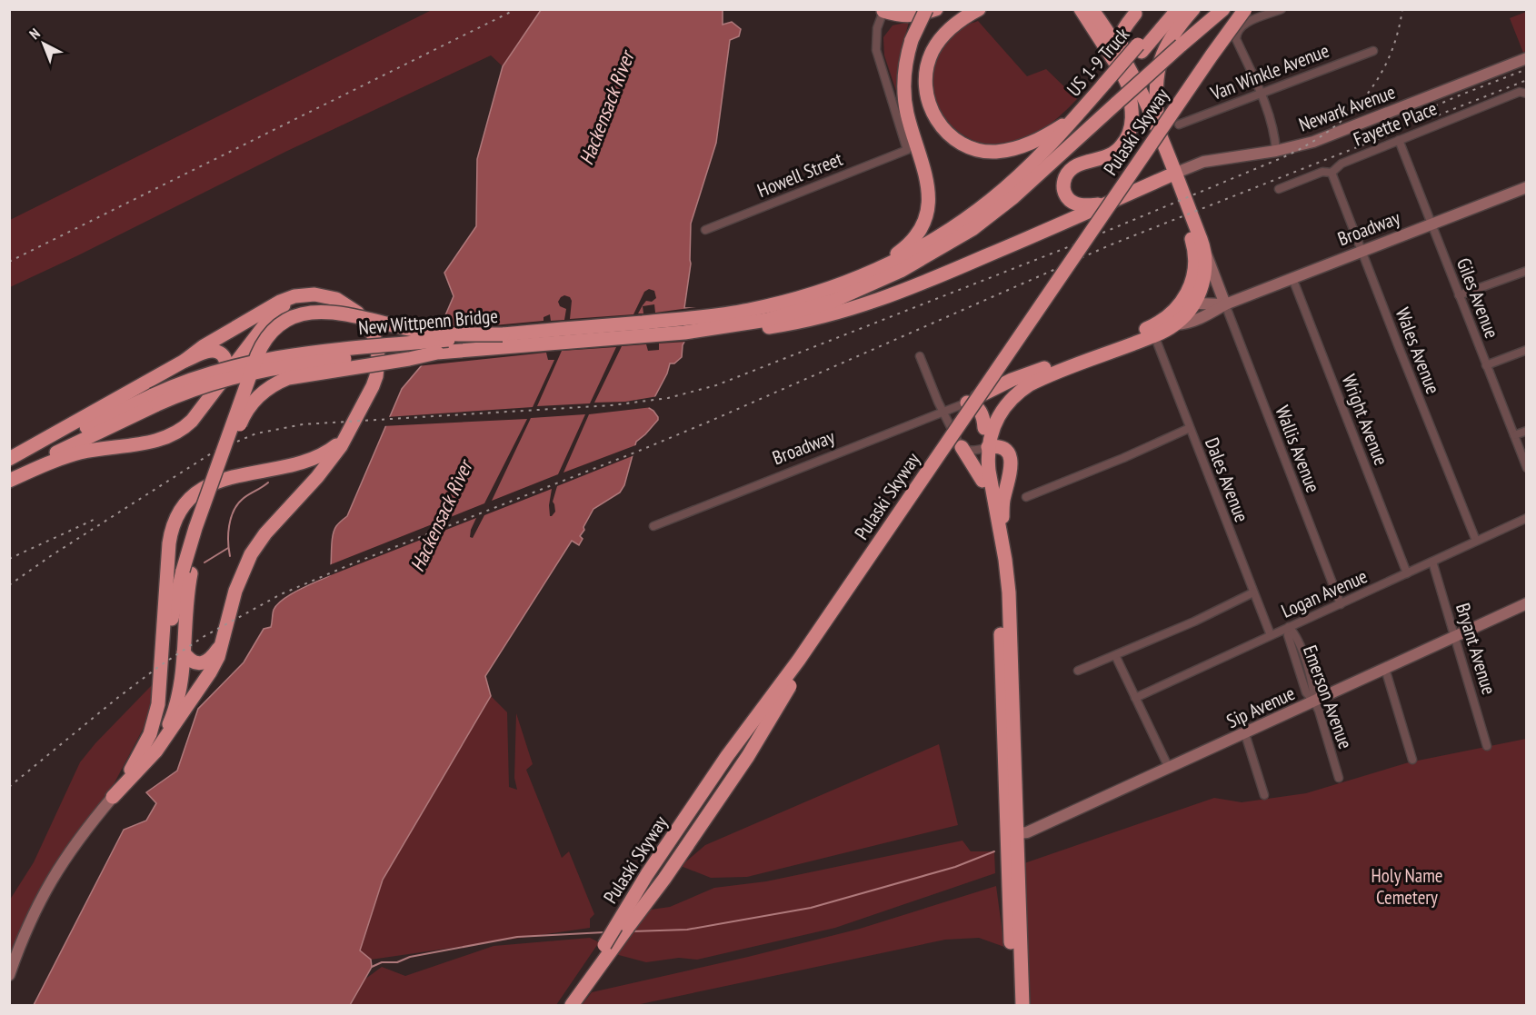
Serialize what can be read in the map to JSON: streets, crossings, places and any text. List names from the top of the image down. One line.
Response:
{"streets":{"highway":["US 1-9 Truck","Pulaski Skyway","New Wittpenn Bridge"],"street":["Van Winkle Avenue","Newark Avenue","Fayette Place","Howell Street","Broadway","Giles Avenue","Wales Avenue","Wright Avenue","Wallis Avenue","Dales Avenue","Logan Avenue","Bryant Avenue","Emerson Avenue","Sip Avenue"]},"crossings":[["Fayette Place","Giles Avenue"],["Fayette Place","Wales Avenue"],["Broadway","Giles Avenue"],["Broadway","Wales Avenue"],["Broadway","Wright Avenue"],["Broadway","Wallis Avenue"],["Wales Avenue","Logan Avenue"],["Wright Avenue","Logan Avenue"],["Wallis Avenue","Logan Avenue"],["Dales Avenue","Logan Avenue"],["Logan Avenue","Bryant Avenue"],["Logan Avenue","Emerson Avenue"],["Bryant Avenue","Sip Avenue"],["Emerson Avenue","Sip Avenue"]],"water":["Hackensack River"],"parks":["Holy Name Cemetery"],"north":"top left"}
